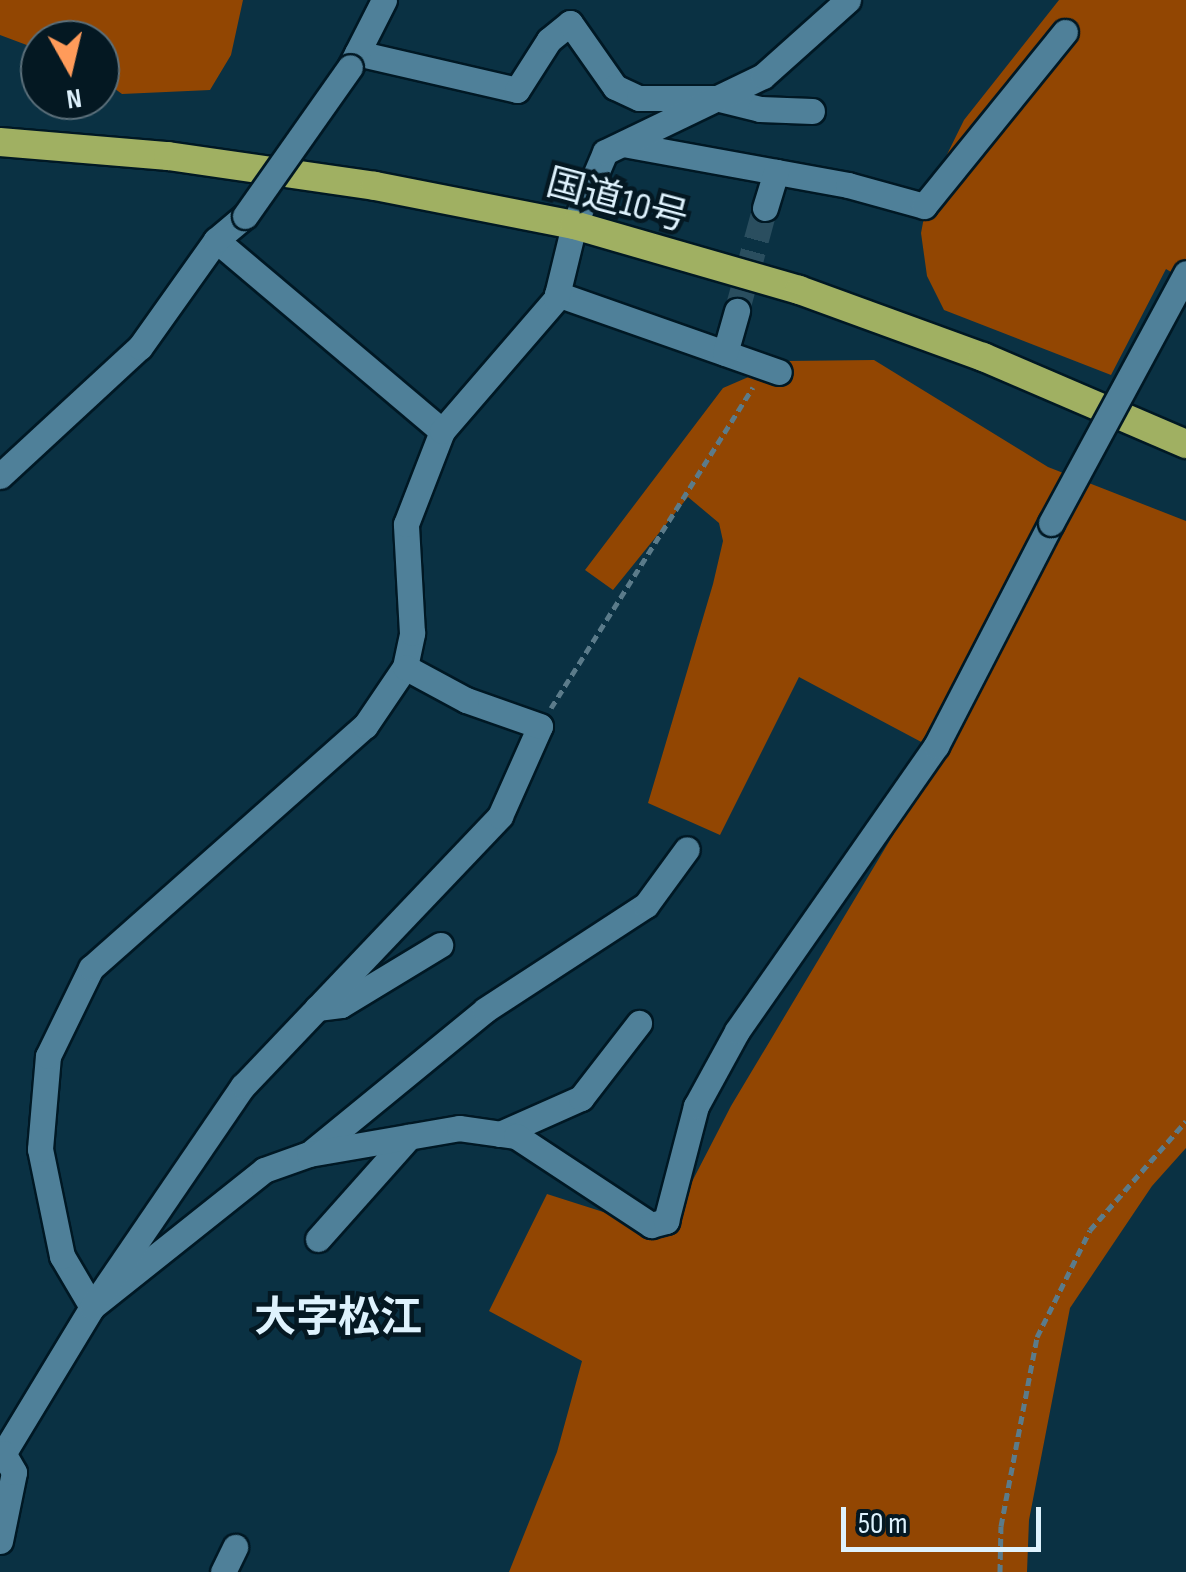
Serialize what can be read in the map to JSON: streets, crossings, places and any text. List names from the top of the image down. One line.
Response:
{"streets":{"highway":["国道10号"]},"districts":["大字松江"],"scale_bar":"50 m","north":"bottom"}
